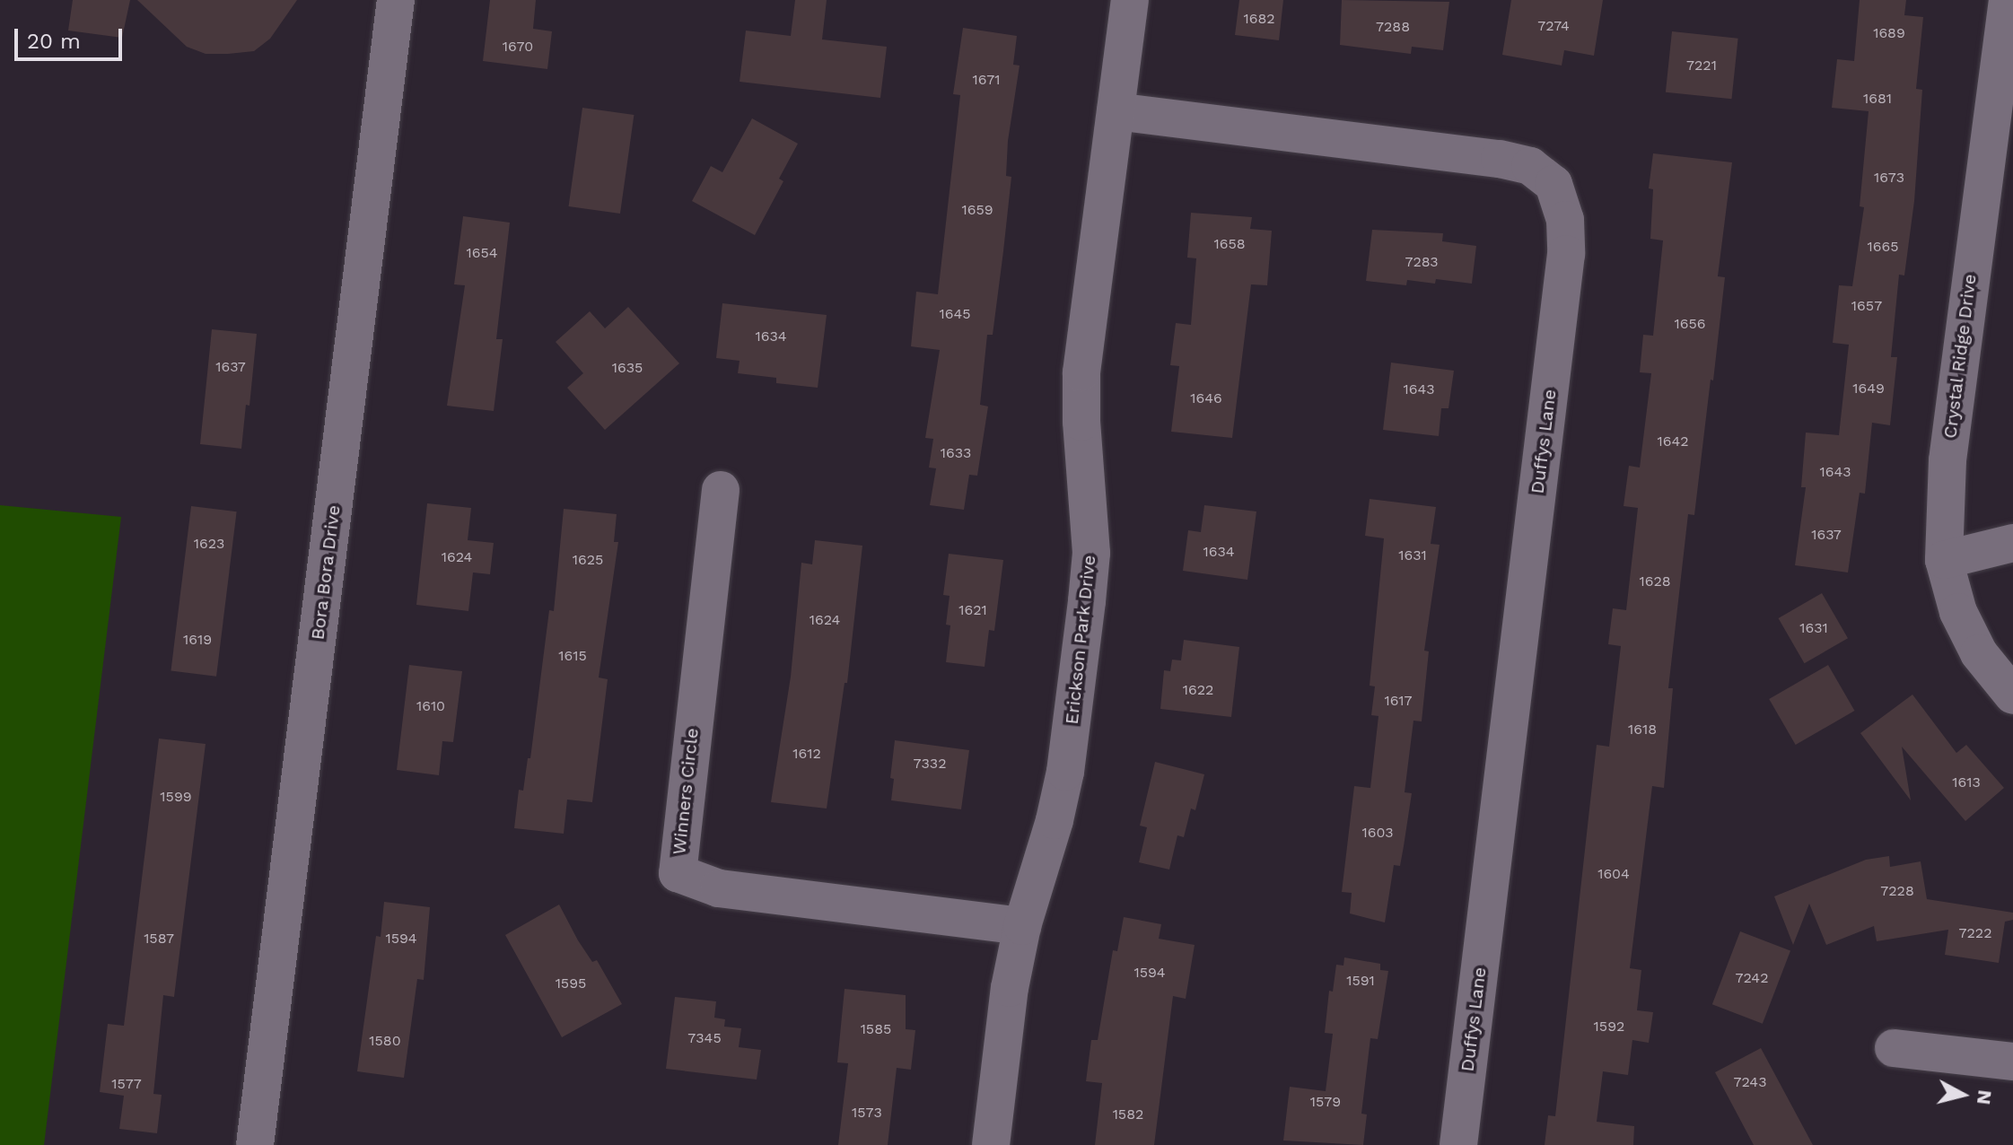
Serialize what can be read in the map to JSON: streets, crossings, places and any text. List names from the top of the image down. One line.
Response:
{"streets":{"street":["Crystal Ridge Drive","Duffys Lane","Bora Bora Drive","Erickson Park Drive","Winners Circle"]},"crossings":[["Duffys Lane","Erickson Park Drive"],["Erickson Park Drive","Winners Circle"]],"house_numbers":["1682","7274","7288","1689","1670","7221","1671","1681","1673","1659","1658","1665","1654","7283","1657","1645","1656","1634","1637","1635","1649","1643","1646","1642","1633","1643","1637","1623","1634","1631","1624","1625","1628","1621","1624","1631","1619","1615","1622","1617","1610","1618","1612","7332","1613","1599","1603","1604","7228","7222","1587","1594","1594","7242","1591","1595","1592","1585","7345","1580","7243","1577","1579","1573","1582"],"scale_bar":"20 m","north":"right"}
